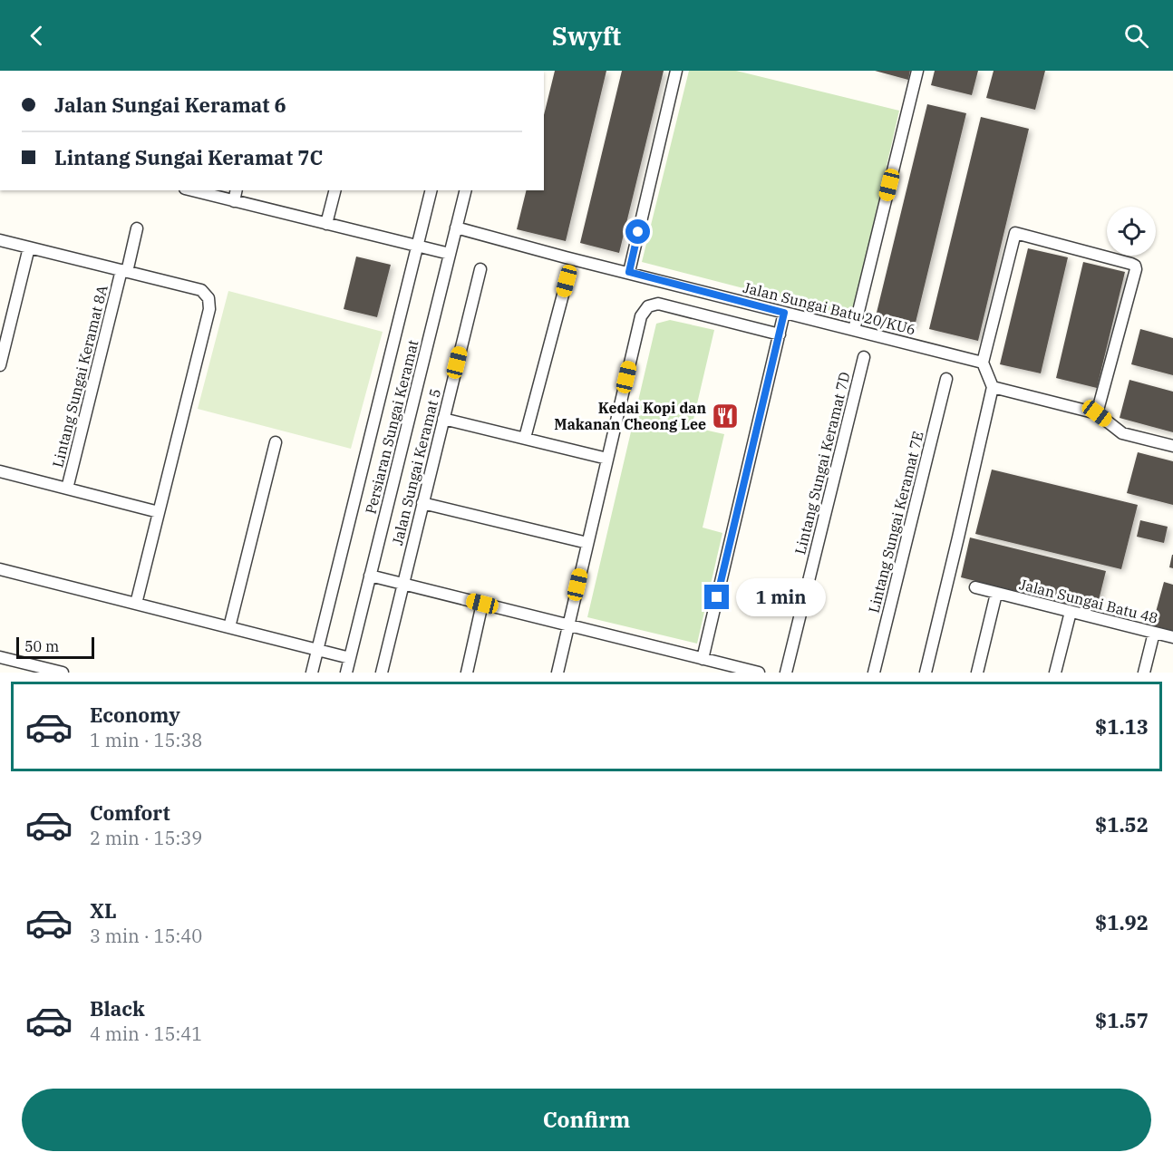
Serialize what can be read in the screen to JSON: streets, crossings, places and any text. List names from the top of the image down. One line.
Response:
{"streets":{"street":["Jalan Sungai Batu 20/KU6","Lintang Sungai Keramat 8A","Persiaran Sungai Keramat","Lintang Sungai Keramat 7D","Jalan Sungai Keramat 5","Lintang Sungai Keramat 7E","Jalan Sungai Batu 48"]},"crossings":[["Jalan Sungai Batu 20/KU6","Persiaran Sungai Keramat"]],"places":{"restaurant":["Kedai Kopi dan Makanan Cheong Lee"]},"scale_bar":"50 m","page":{"header":"Swyft","banner":["Jalan Sungai Keramat 6","Lintang Sungai Keramat 7C"],"bubble":"1 min","scale":"50 m","list":[{"name":"Economy","note":"1 min · 15:38","value":"$1.13"},{"name":"Comfort","note":"2 min · 15:39","value":"$1.52"},{"name":"XL","note":"3 min · 15:40","value":"$1.92"},{"name":"Black","note":"4 min · 15:41","value":"$1.57"}],"buttons":"Confirm"}}
